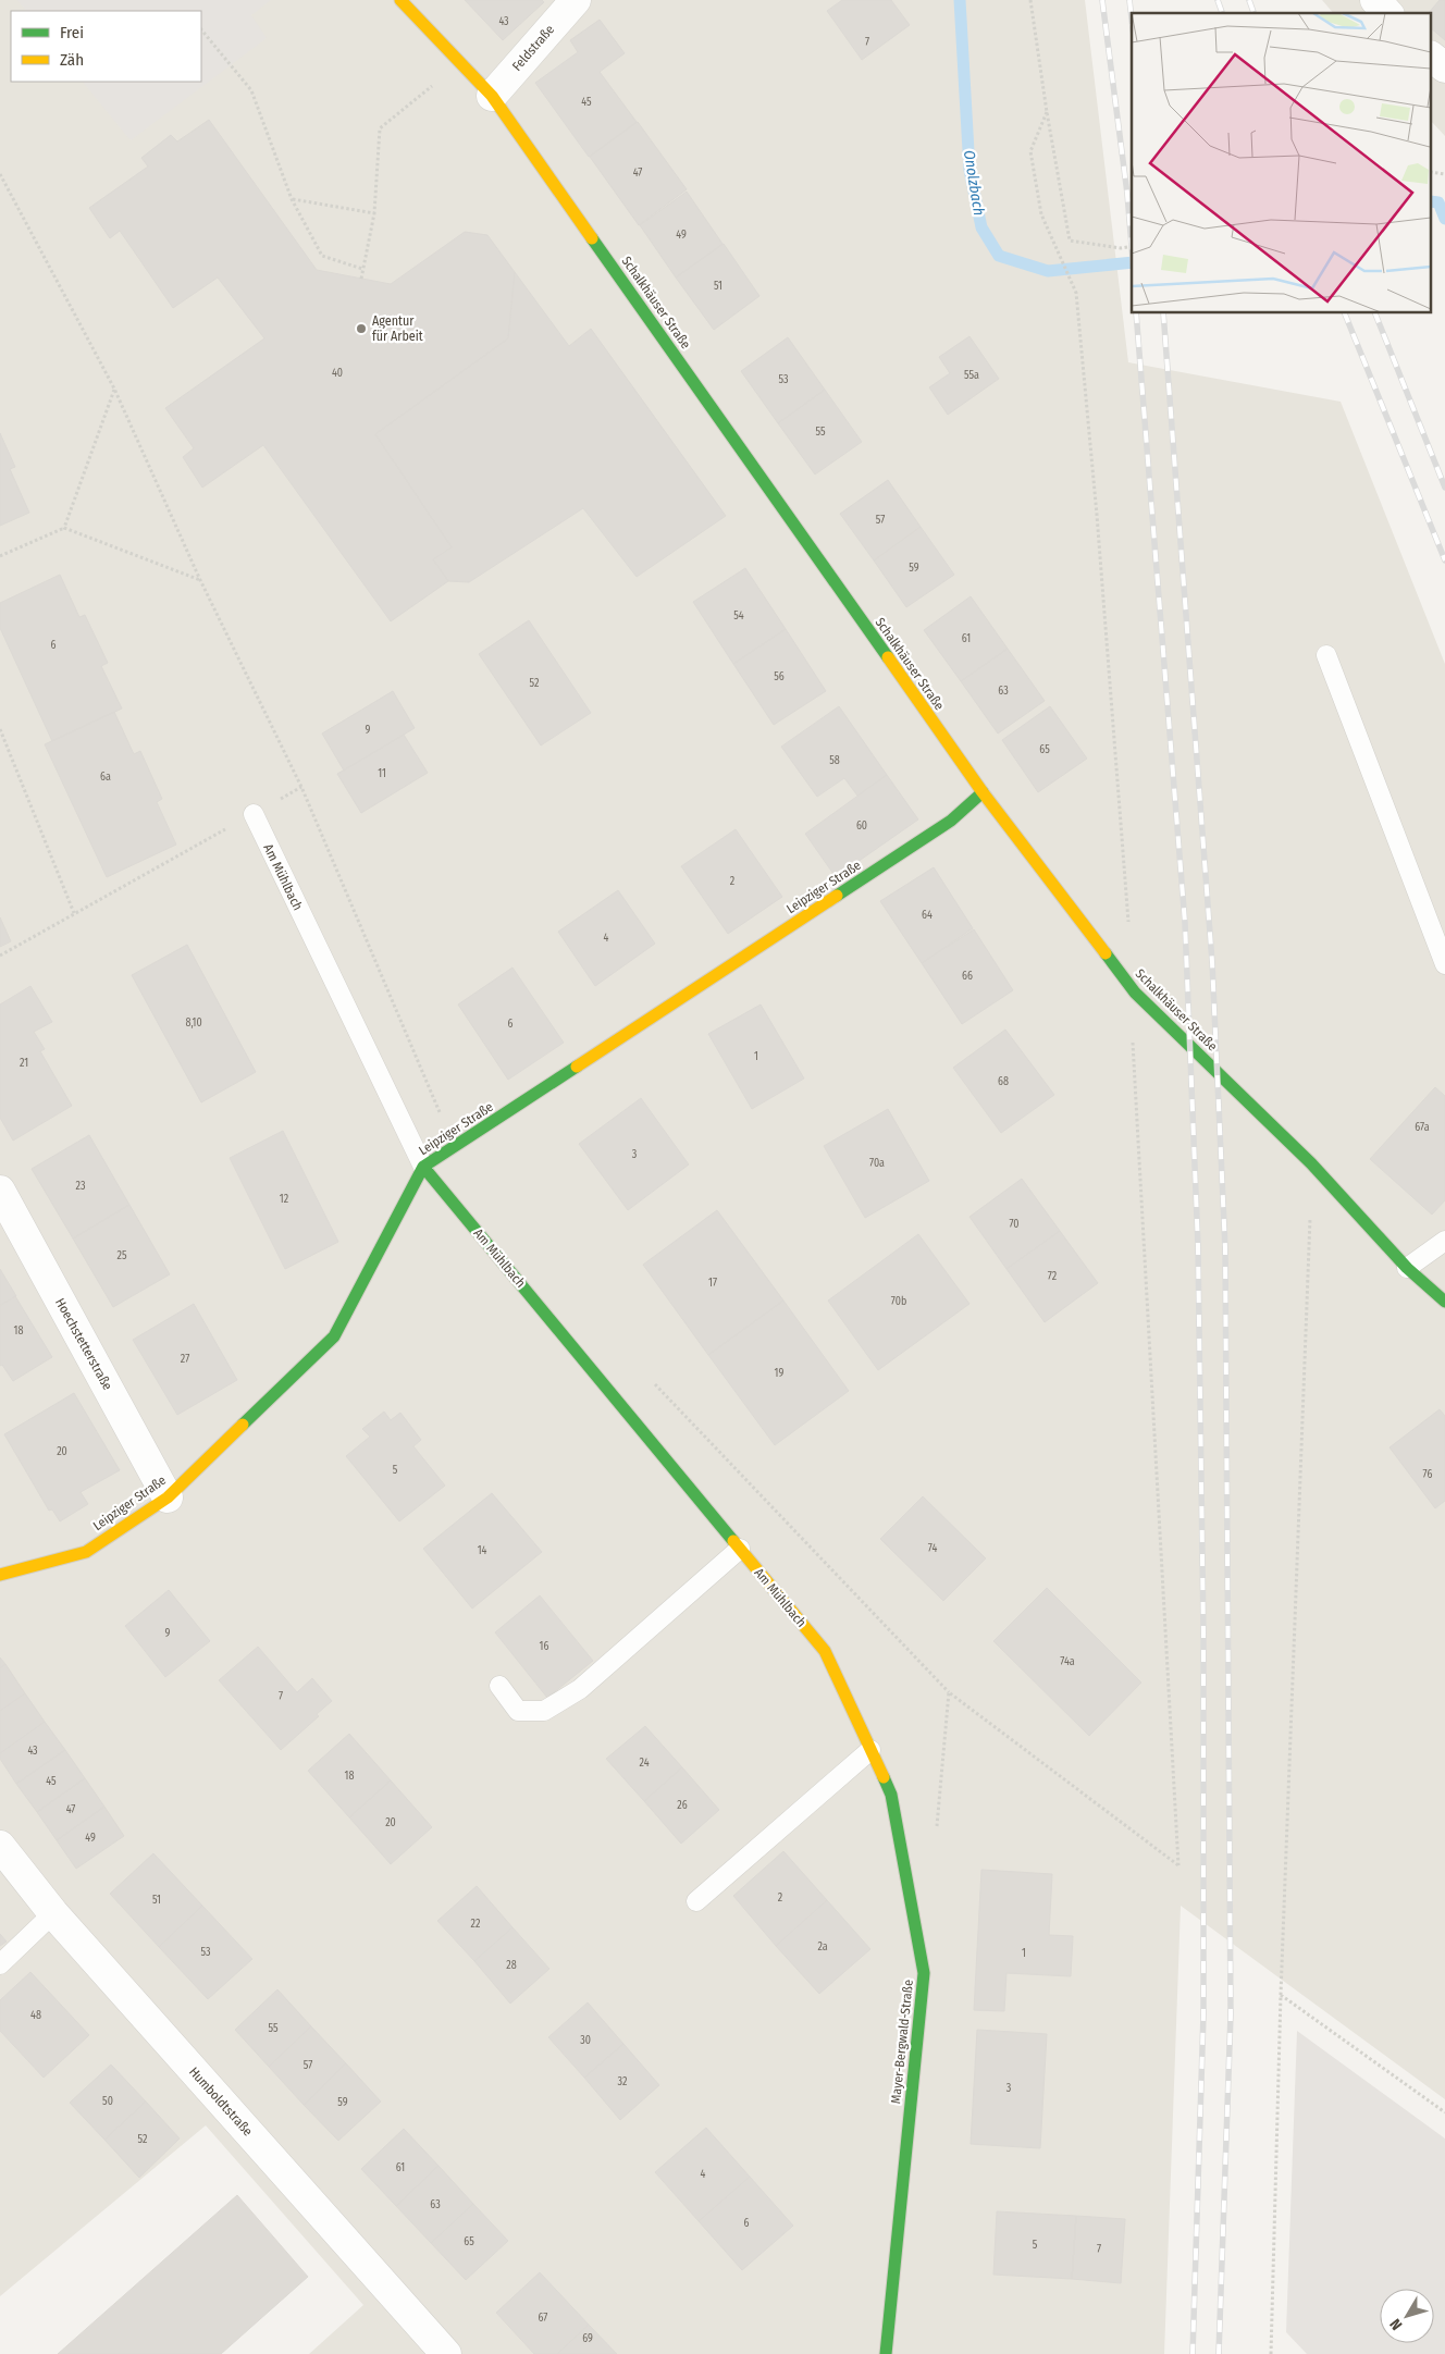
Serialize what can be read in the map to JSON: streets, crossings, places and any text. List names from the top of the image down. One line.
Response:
{"streets":{"street":["Feldstraße","Schalkhäuser Straße","Am Mühlbach","Leipziger Straße","Hoechstetterstraße","Mayer-Bergwald-Straße","Humboldtstraße"]},"crossings":[["Feldstraße","Schalkhäuser Straße"],["Schalkhäuser Straße","Leipziger Straße"],["Am Mühlbach","Leipziger Straße"],["Am Mühlbach","Mayer-Bergwald-Straße"],["Leipziger Straße","Hoechstetterstraße"]],"water":["Onolzbach"],"places":["Agentur für Arbeit"],"house_numbers":["43","7","45","47","49","51","40","55a","53","55","57","59","54","61","6","56","52","63","9","65","58","11","6a","60","2","64","4","66","8,10","6","1","21","68","67a","3","70a","23","12","70","25","72","17","70b","18","27","19","20","5","76","74","14","9","16","74a","7","43","24","18","45","26","47","20","49","2","51","22","2a","53","1","28","48","55","30","57","32","3","50","59","52","61","4","63","6","65","5","7","67","69"],"legend":["Frei","Zäh"],"north":"bottom left"}
